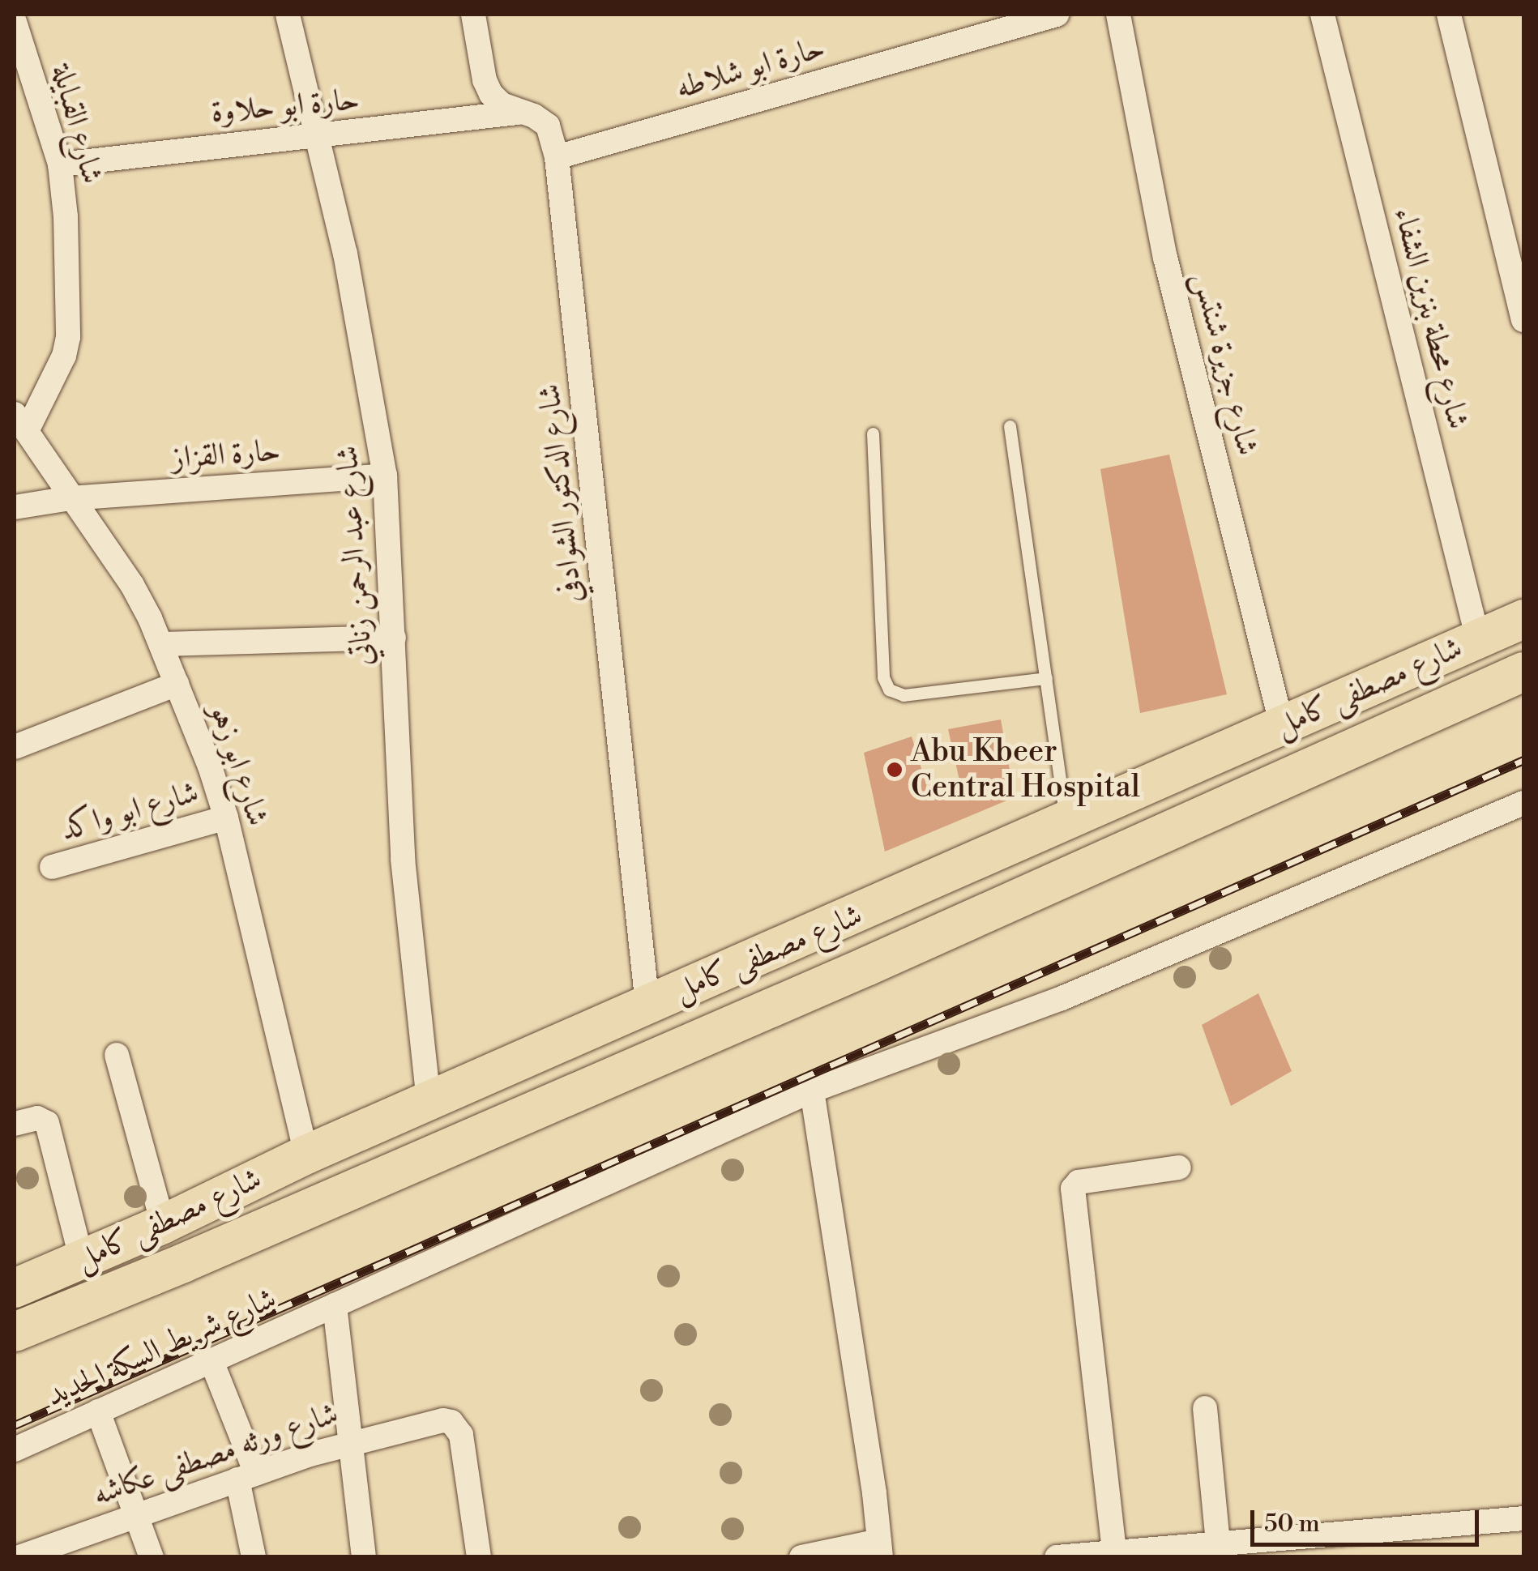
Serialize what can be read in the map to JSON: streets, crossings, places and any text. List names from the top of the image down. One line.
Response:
{"streets":{"main road":["شارع مصطفى كامل"],"street":["حارة ابو شلاطه","حارة ابو حلاوة","شارع القبايلة","شارع محطة بنزين الشفاء","شارع جزيرة شنتس","حارة القزاز","شارع الدكتور الشوادفي","شارع عبد الرحمن زناتي","شارع ابو زهو","شارع ابو واكد","شارع شريط السكة الحديد","شارع ورثه مصطفى عكاشه"]},"crossings":[["حارة ابو شلاطه","شارع الدكتور الشوادفي"],["حارة ابو حلاوة","شارع القبايلة"],["حارة ابو حلاوة","شارع الدكتور الشوادفي"],["حارة ابو حلاوة","شارع عبد الرحمن زناتي"],["شارع القبايلة","شارع ابو زهو"],["شارع محطة بنزين الشفاء","شارع مصطفى كامل"],["شارع جزيرة شنتس","شارع مصطفى كامل"],["حارة القزاز","شارع عبد الرحمن زناتي"],["حارة القزاز","شارع ابو زهو"],["شارع الدكتور الشوادفي","شارع مصطفى كامل"],["شارع عبد الرحمن زناتي","شارع مصطفى كامل"],["شارع مصطفى كامل","شارع ابو زهو"],["شارع ابو زهو","شارع ابو واكد"]],"places":["Abu Kbeer Central Hospital"],"scale_bar":"50 m"}
